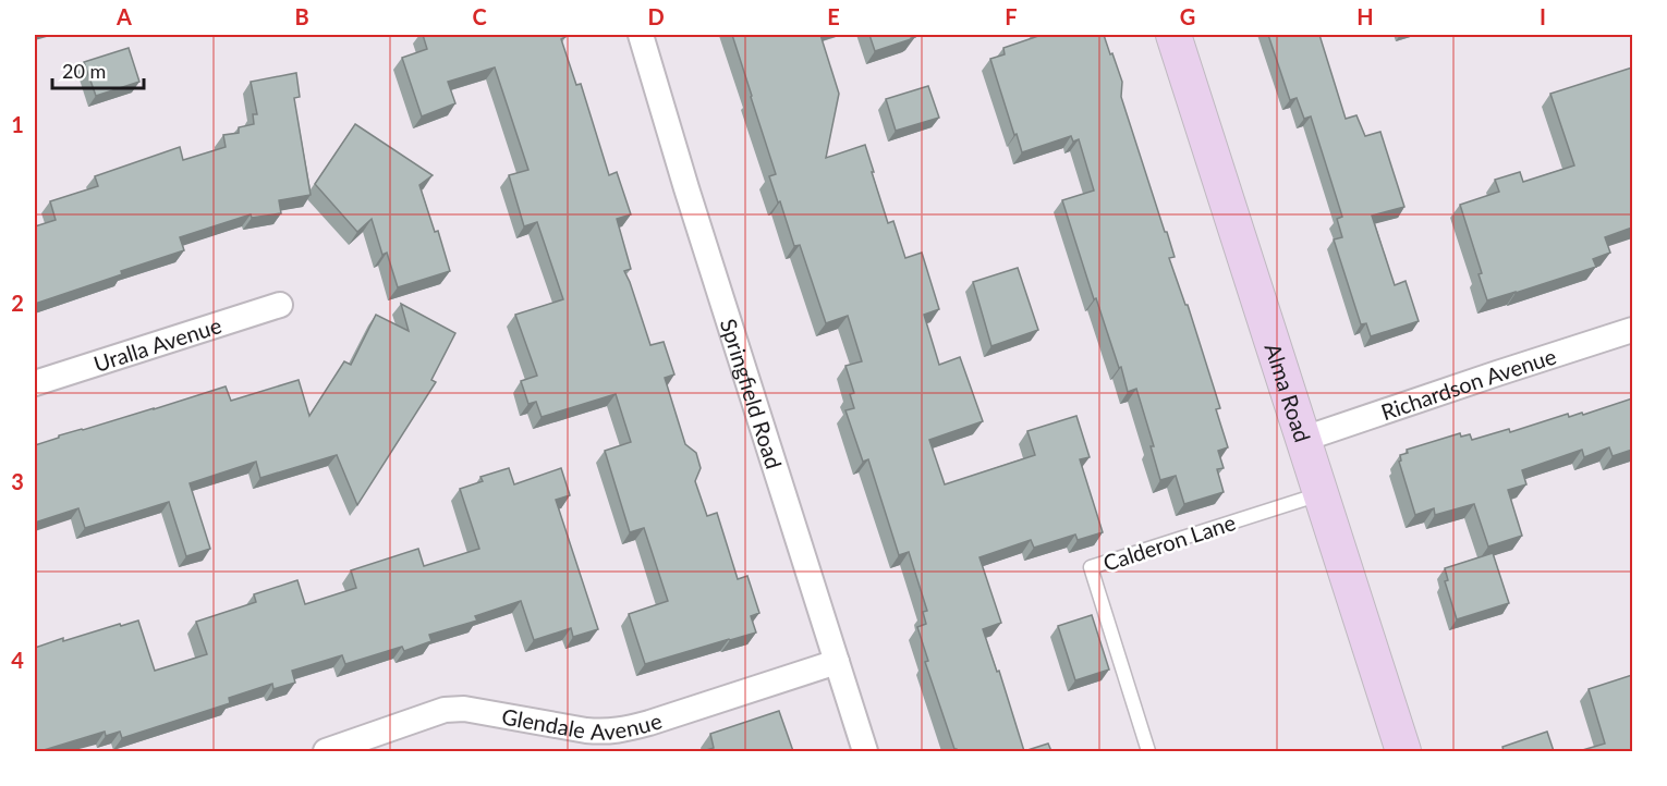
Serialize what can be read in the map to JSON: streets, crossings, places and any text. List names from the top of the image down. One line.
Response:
{"streets":{"main road":["Alma Road"],"street":["Uralla Avenue","Richardson Avenue","Springfield Road","Glendale Avenue"],"lane":["Calderon Lane"]},"crossings":[["Richardson Avenue","Alma Road"],["Springfield Road","Glendale Avenue"],["Alma Road","Calderon Lane"]],"scale_bar":"20 m","grid":{"columns":["A","B","C","D","E","F","G","H","I"],"rows":["1","2","3","4"]}}
